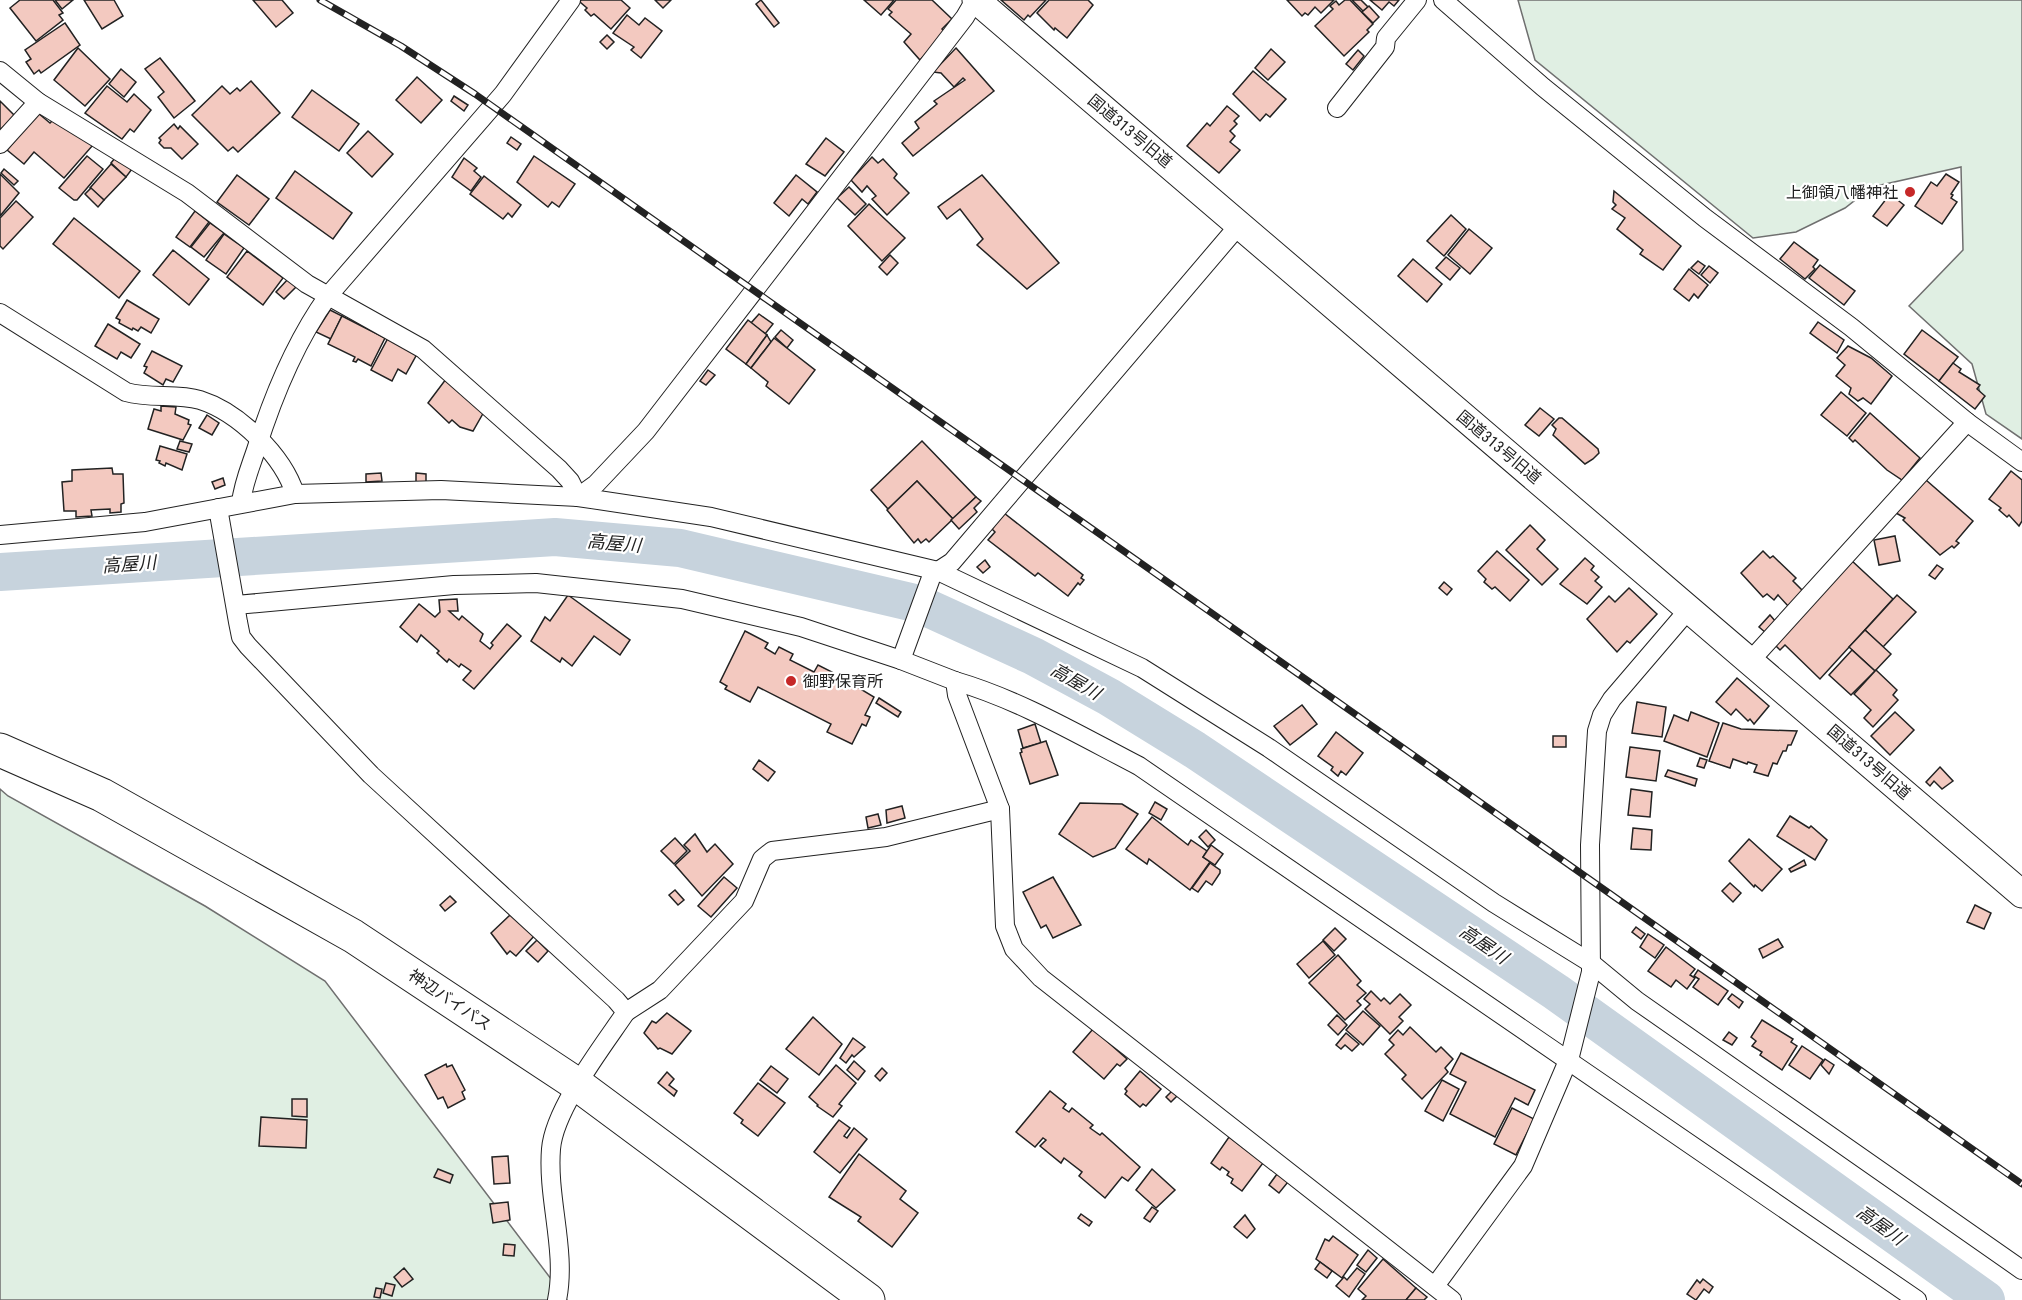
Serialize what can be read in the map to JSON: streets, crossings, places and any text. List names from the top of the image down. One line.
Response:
{"streets":{"highway":["神辺バイパス"],"street":["国道313号旧道"]},"water":["高屋川"],"places":["上御領八幡神社","御野保育所"]}
